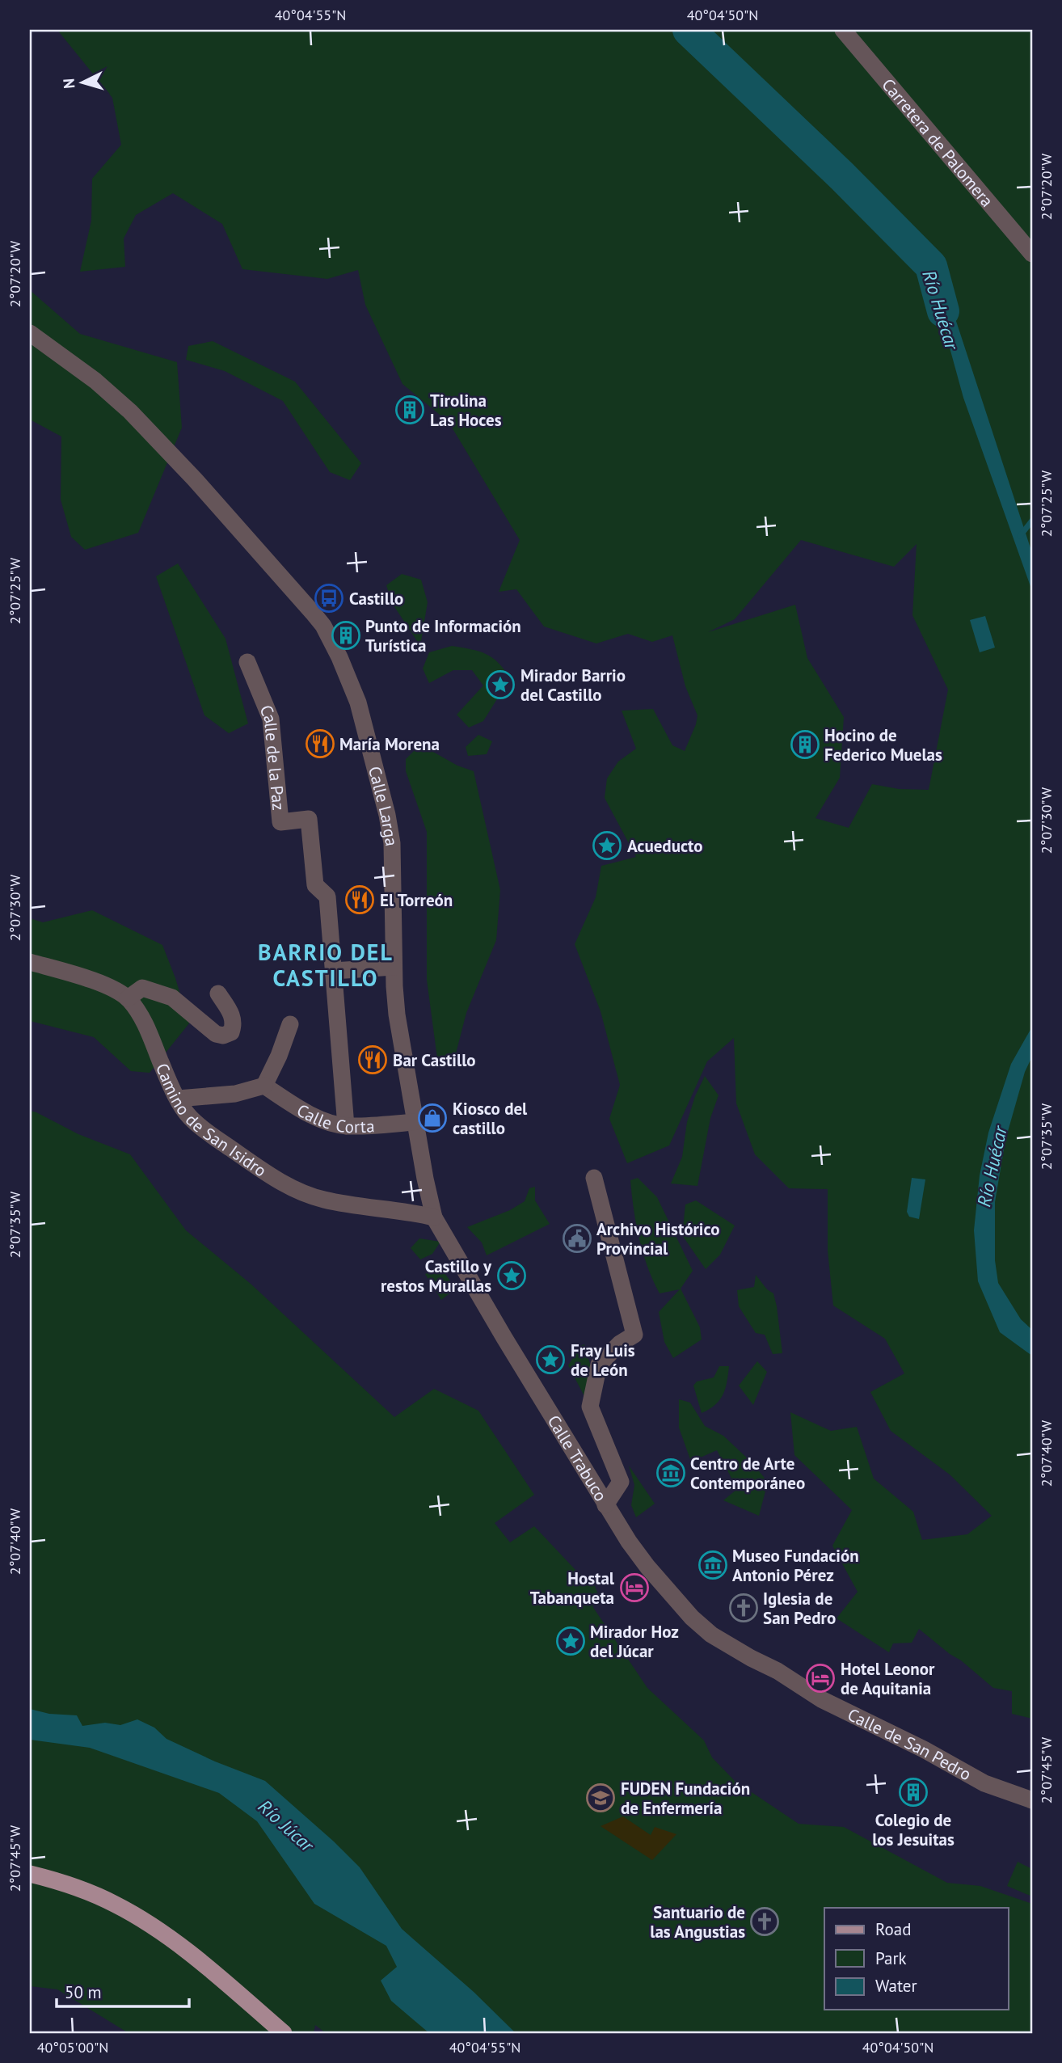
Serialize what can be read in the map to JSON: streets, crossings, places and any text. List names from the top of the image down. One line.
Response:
{"streets":{"street":["Carretera de Palomera","Calle de la Paz","Calle Larga","Calle Corta","Camino de San Isidro","Calle Trabuco","Calle de San Pedro"]},"crossings":[["Calle de la Paz","Calle Corta"],["Calle Larga","Calle Corta"],["Calle Larga","Camino de San Isidro"],["Calle Larga","Calle Trabuco"],["Camino de San Isidro","Calle Trabuco"],["Calle Trabuco","Calle de San Pedro"]],"districts":["BARRIO DEL CASTILLO"],"water":["Río Huécar","Río Júcar"],"places":{"building":["Tirolina Las Hoces","Punto de Información Turística","Hocino de Federico Muelas","Colegio de los Jesuitas"],"bus stop":["Castillo"],"place":["Mirador Barrio del Castillo","Acueducto","Castillo y restos Murallas","Fray Luis de León","Mirador Hoz del Júcar"],"restaurant":["María Morena","El Torreón","Bar Castillo"],"shop":["Kiosco del castillo"],"public building":["Archivo Histórico Provincial"],"museum":["Centro de Arte Contemporáneo","Museo Fundación Antonio Pérez"],"hotel":["Hostal Tabanqueta","Hotel Leonor de Aquitania"],"church":["Iglesia de San Pedro","Santuario de las Angustias"],"school or university":["FUDEN Fundación de Enfermería"]},"legend":["Road","Park","Water"],"scale_bar":"50 m","north":"left","coordinates":["40°04'55\"N","40°04'50\"N","2°07'20\"W","2°07'25\"W","2°07'30\"W","2°07'35\"W","2°07'40\"W","2°07'45\"W","40°05'00\"N"]}
